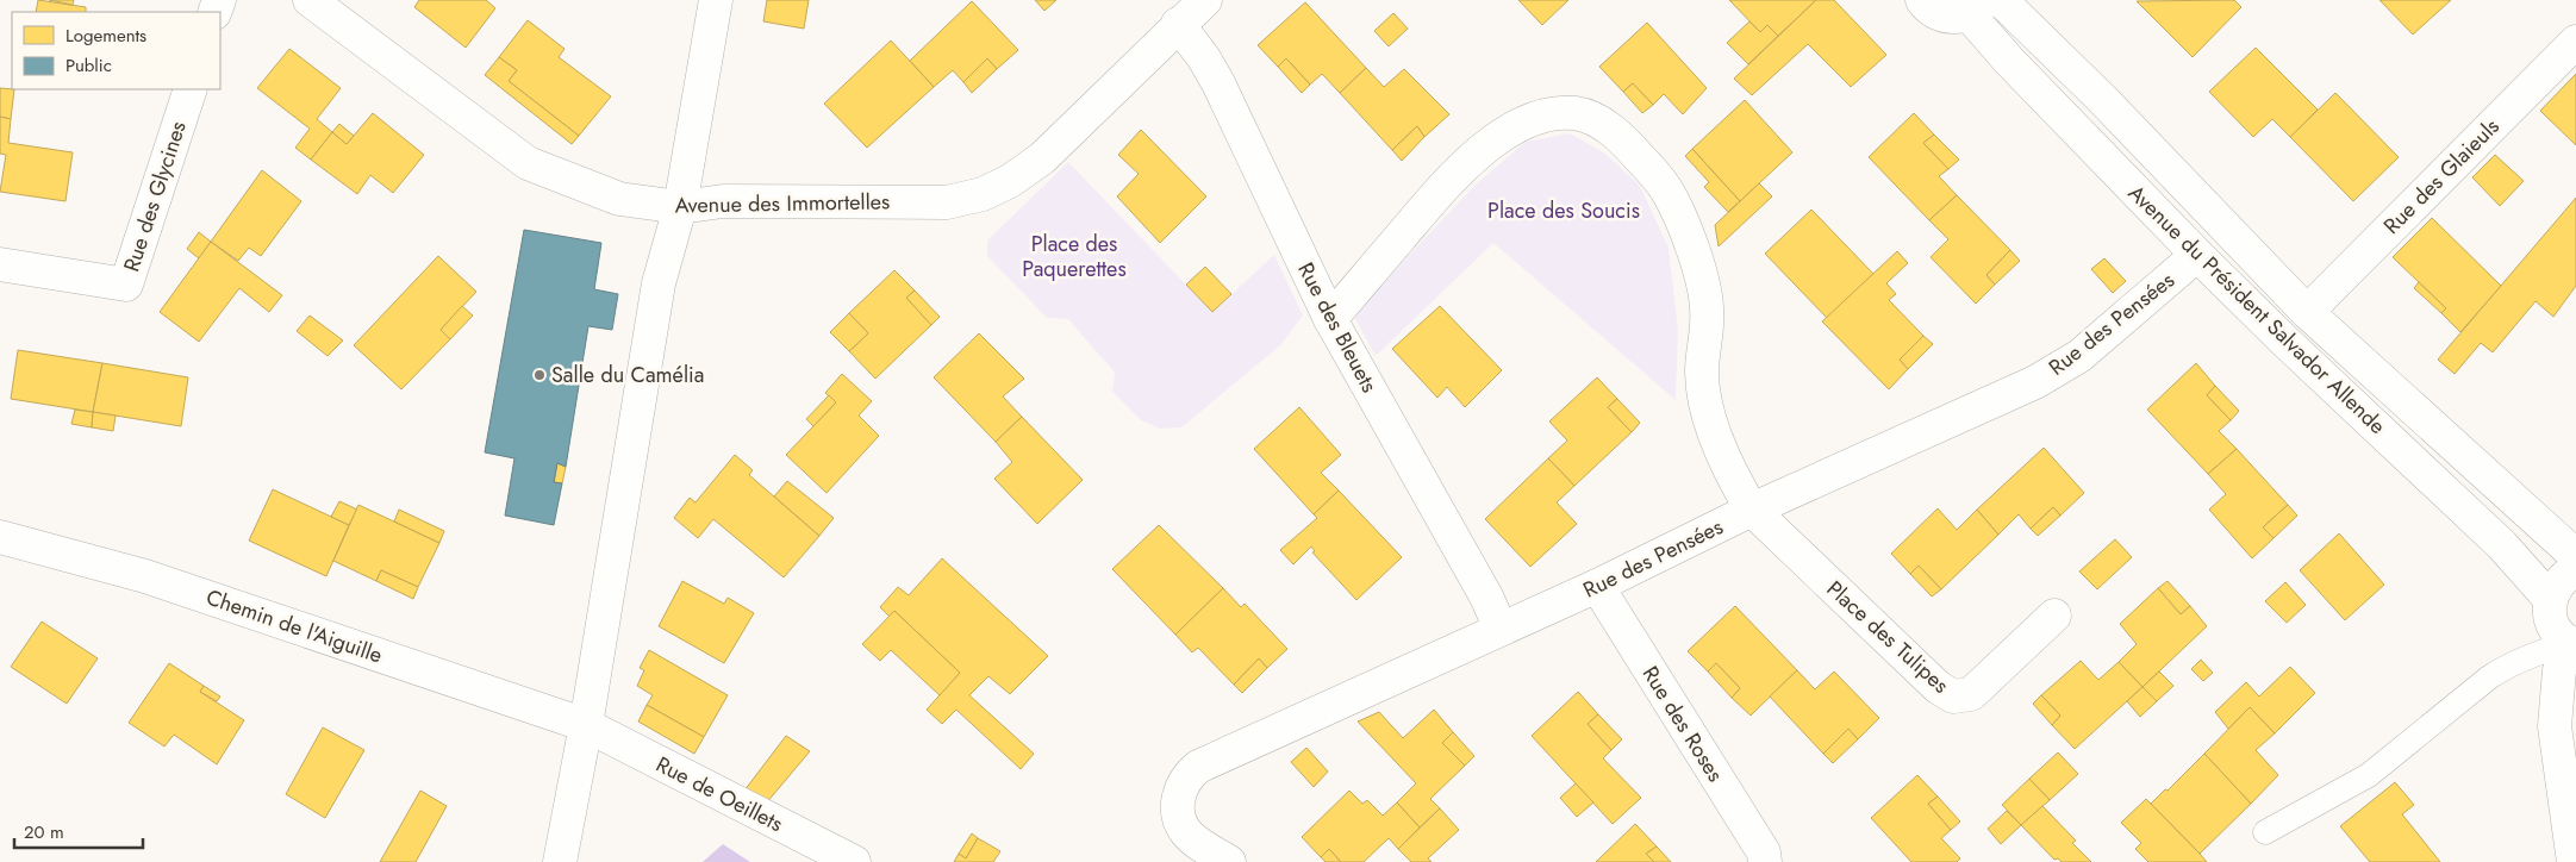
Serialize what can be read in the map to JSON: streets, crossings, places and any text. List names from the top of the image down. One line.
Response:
{"streets":{"street":["Rue des Glaieuls","Rue des Glycines","Avenue des Immortelles","Avenue du Président Salvador Allende","Rue des Pensées","Rue des Bleuets","Chemin de l'Aiguille","Place des Tulipes","Rue des Roses","Rue de Oeillets"]},"crossings":[["Rue des Glaieuls","Avenue du Président Salvador Allende"],["Avenue des Immortelles","Rue des Bleuets"],["Avenue du Président Salvador Allende","Rue des Pensées"],["Rue des Pensées","Rue des Bleuets"],["Rue des Pensées","Place des Tulipes"],["Rue des Pensées","Rue des Roses"],["Chemin de l'Aiguille","Rue de Oeillets"]],"parks":["Place des Soucis","Place des Paquerettes"],"places":["Salle du Camélia"],"legend":["Logements","Public"],"scale_bar":"20 m"}
